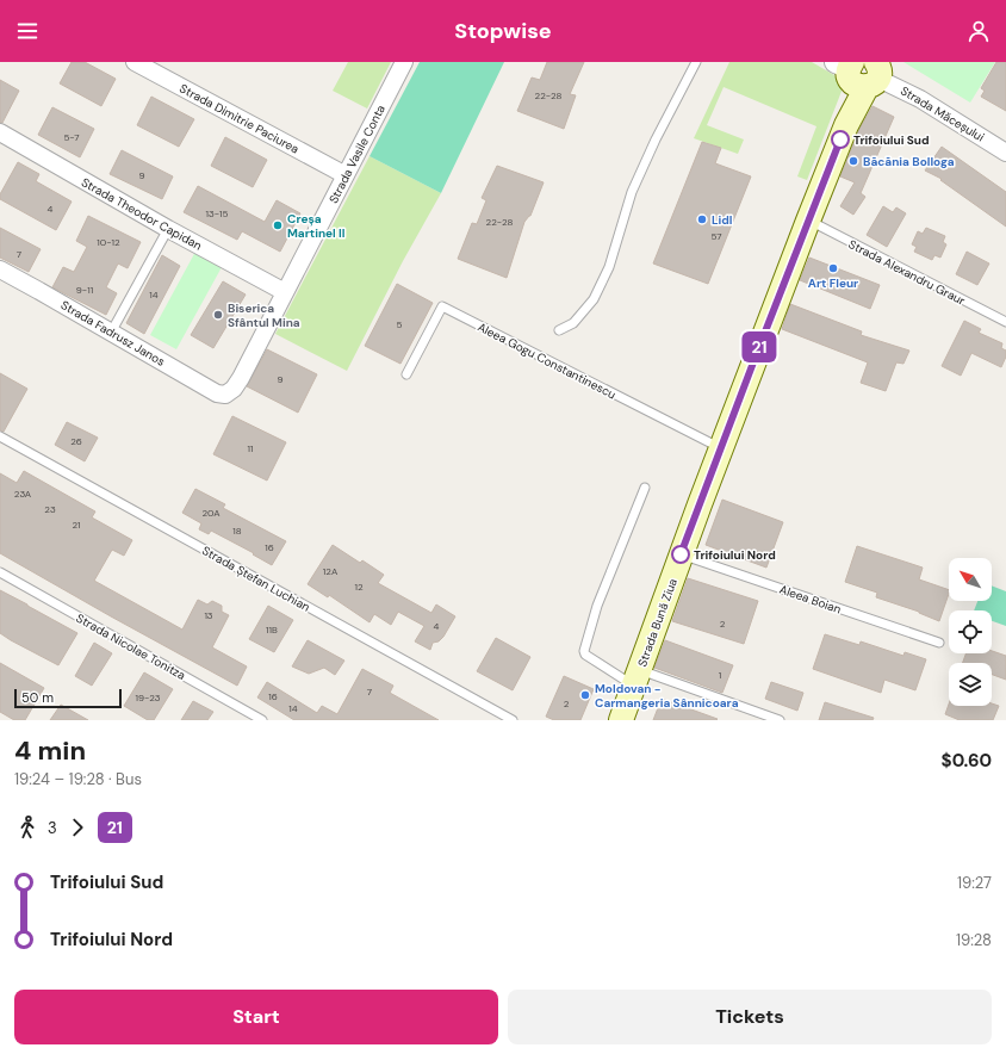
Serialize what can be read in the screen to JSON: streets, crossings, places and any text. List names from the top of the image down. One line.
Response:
{"streets":{"main road":["Strada Bună Ziua"],"street":["Strada Măceșului","Strada Dimitrie Paciurea","Strada Vasile Conta","Strada Theodor Capidan","Strada Fadrusz Janos"],"lane":["Strada Alexandru Graur","Aleea Gogu Constantinescu","Strada Ștefan Luchian","Aleea Boian","Strada Nicolae Tonitza"]},"crossings":[["Strada Măceșului","Strada Bună Ziua"],["Strada Dimitrie Paciurea","Strada Vasile Conta"],["Strada Vasile Conta","Strada Theodor Capidan"],["Strada Vasile Conta","Strada Fadrusz Janos"],["Strada Alexandru Graur","Strada Bună Ziua"],["Aleea Gogu Constantinescu","Strada Bună Ziua"],["Aleea Boian","Strada Bună Ziua"]],"places":["Trifoiului Sud","Băcănia Bolloga","Lidl","Creșa Martinel II","Art Fleur","Biserica Sfântul Mina","Trifoiului Nord","Moldovan - Carmangeria Sânnicoara"],"lines":["bus line 21"],"house_numbers":["22-28","5-7","9","4","13-15","22-28","57","10-12","7","9-11","14","5","9","26","11","23A","23","20A","21","18","16","12A","12","13","2","4","11B","1","7","16","19-23","2","14"],"scale_bar":"50 m","north":"top left","page":{"header":"Stopwise","on_map":"21","scale":"50 m","heading":["4 min","19:24 – 19:28 · Bus","$0.60"],"legs":["3","21"],"list":[{"name":"Trifoiului Sud","value":"19:27"},{"name":"Trifoiului Nord","value":"19:28"}],"buttons":["Start","Tickets"]}}
